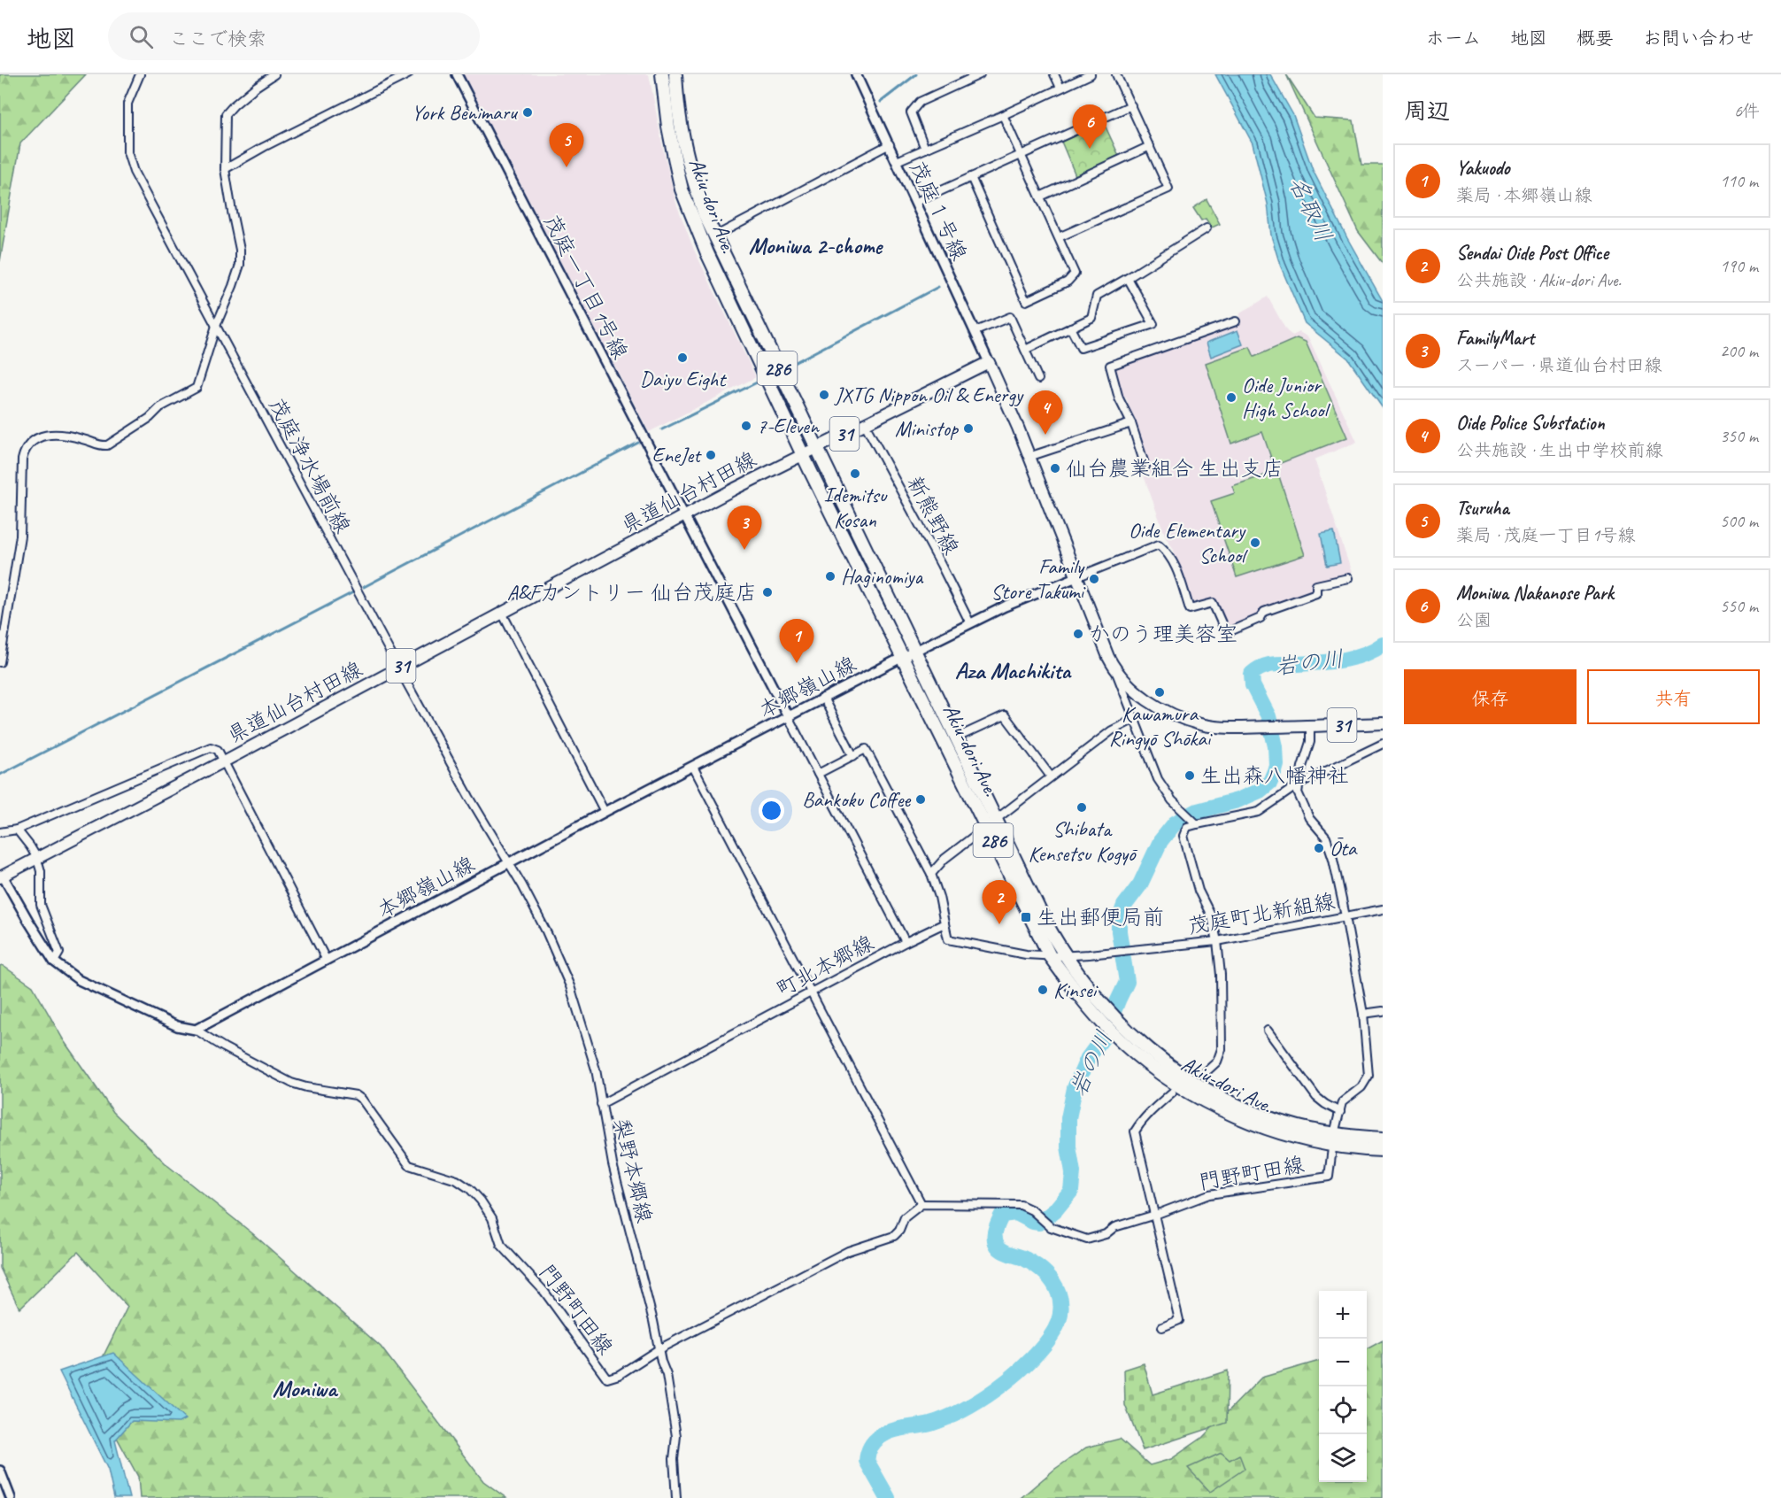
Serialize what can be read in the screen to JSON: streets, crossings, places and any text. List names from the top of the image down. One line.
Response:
{"streets":{"highway":["Akiu-dori Ave.","286"],"main road":["31","県道仙台村田線"],"street":["茂庭１号線","茂庭一丁目1号線","茂庭浄水場前線","新熊野線","本郷嶺山線","茂庭町北新組線","町北本郷線","梨野本郷線","門野町田線"]},"crossings":[["Akiu-dori Ave.","県道仙台村田線"],["Akiu-dori Ave.","本郷嶺山線"],["Akiu-dori Ave.","茂庭町北新組線"],["Akiu-dori Ave.","門野町田線"],["茂庭１号線","31"],["茂庭１号線","県道仙台村田線"],["茂庭一丁目1号線","県道仙台村田線"],["茂庭一丁目1号線","本郷嶺山線"],["31","県道仙台村田線"],["31","本郷嶺山線"],["茂庭浄水場前線","県道仙台村田線"],["茂庭浄水場前線","本郷嶺山線"],["茂庭浄水場前線","梨野本郷線"],["県道仙台村田線","新熊野線"],["新熊野線","本郷嶺山線"],["本郷嶺山線","梨野本郷線"],["本郷嶺山線","門野町田線"],["茂庭町北新組線","町北本郷線"],["町北本郷線","梨野本郷線"],["梨野本郷線","門野町田線"]],"districts":["Moniwa 2-chome","Aza Machikita","Moniwa"],"water":["名取川","岩の川"],"places":{"other":["York Benimaru","Daiyu Eight","JXTG Nippon Oil & Energy","Oide Junior High School","7-Eleven","Ministop","EneJet","仙台農業組合 生出支店","Idemitsu Kosan","Oide Elementary School","Haginomiya","Family Store Takumi","A&Fカントリー 仙台茂庭店","かのう理美容室","Kawamura Ringyō Shōkai","生出森八幡神社","Bankoku Coffee","Shibata Kensetsu Kogyō","Ōta","Kinsei"],"transit":["生出郵便局前"]},"page":{"header":"地図","search":"ここで検索","nav":["ホーム","地図","概要","お問い合わせ"],"heading":["周辺","6件"],"pins":["6","5","4","3","1","2"],"list":[{"mark":"1","name":"Yakuodo","note":"薬局 · 本郷嶺山線","value":"110 m"},{"mark":"2","name":"Sendai Oide Post Office","note":"公共施設 · Akiu-dori Ave.","value":"190 m"},{"mark":"3","name":"FamilyMart","note":"スーパー · 県道仙台村田線","value":"200 m"},{"mark":"4","name":"Oide Police Substation","note":"公共施設 · 生出中学校前線","value":"350 m"},{"mark":"5","name":"Tsuruha","note":"薬局 · 茂庭一丁目1号線","value":"500 m"},{"mark":"6","name":"Moniwa Nakanose Park","note":"公園","value":"550 m"}],"buttons":["保存","共有"],"map_buttons":["+","−"]}}
